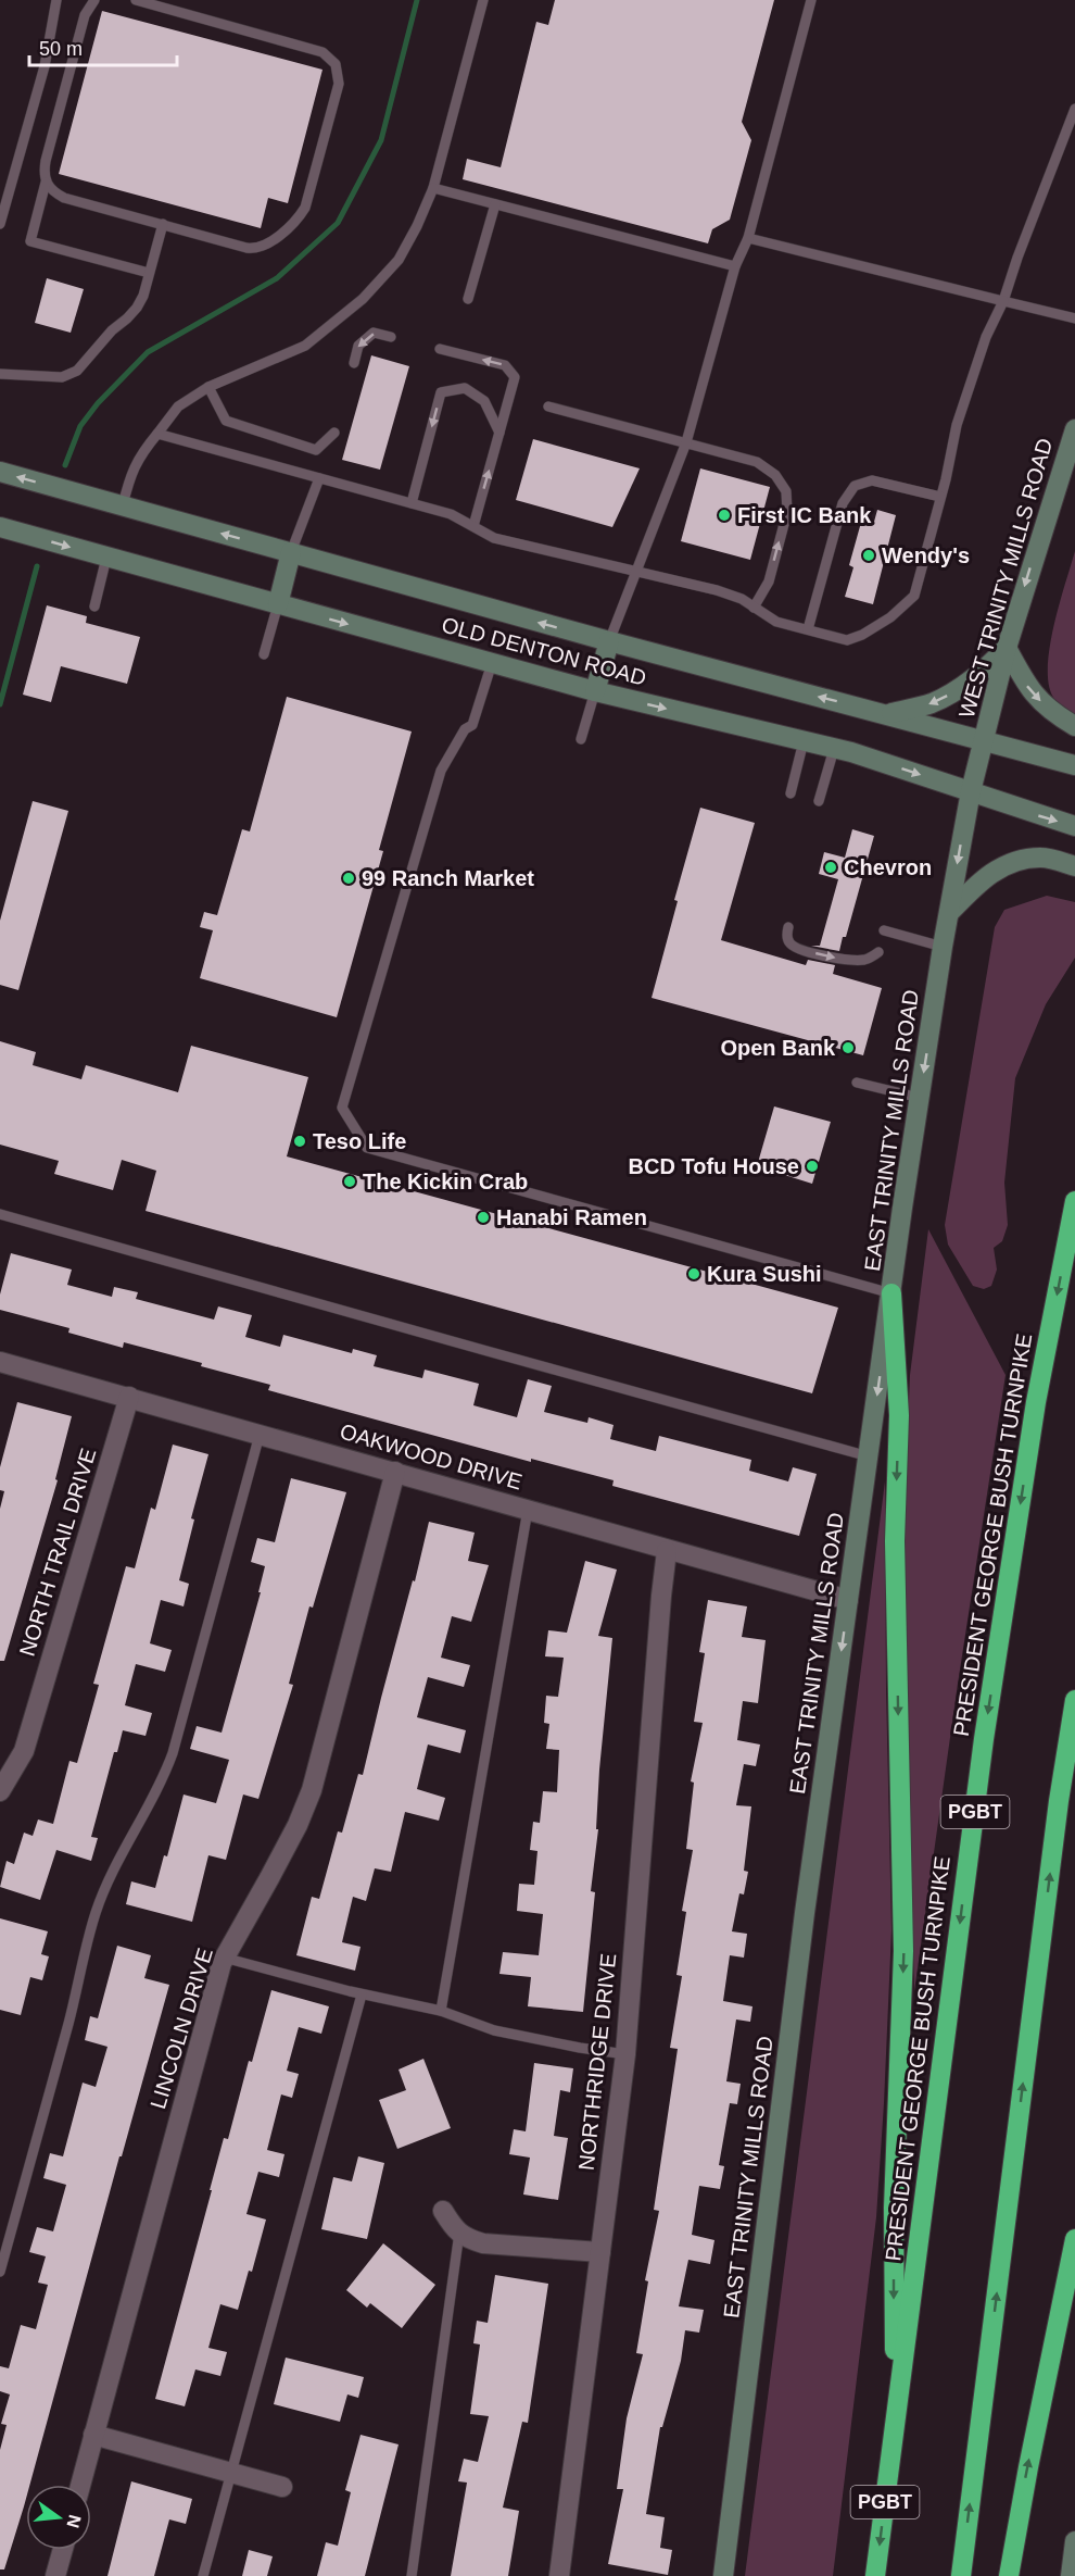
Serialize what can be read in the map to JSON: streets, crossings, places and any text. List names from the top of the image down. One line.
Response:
{"streets":{"highway":["PRESIDENT GEORGE BUSH TURNPIKE","PGBT"],"main road":["WEST TRINITY MILLS ROAD","OLD DENTON ROAD","EAST TRINITY MILLS ROAD"],"street":["OAKWOOD DRIVE","NORTH TRAIL DRIVE","LINCOLN DRIVE","NORTHRIDGE DRIVE"]},"crossings":[["WEST TRINITY MILLS ROAD","OLD DENTON ROAD"],["WEST TRINITY MILLS ROAD","EAST TRINITY MILLS ROAD"],["OLD DENTON ROAD","EAST TRINITY MILLS ROAD"],["EAST TRINITY MILLS ROAD","OAKWOOD DRIVE"],["OAKWOOD DRIVE","NORTH TRAIL DRIVE"],["OAKWOOD DRIVE","LINCOLN DRIVE"],["OAKWOOD DRIVE","NORTHRIDGE DRIVE"]],"one_way":["WEST TRINITY MILLS ROAD","EAST TRINITY MILLS ROAD"],"places":["First IC Bank","Wendy's","Chevron","99 Ranch Market","Open Bank","Teso Life","BCD Tofu House","The Kickin Crab","Hanabi Ramen","Kura Sushi"],"scale_bar":"50 m","north":"right"}
